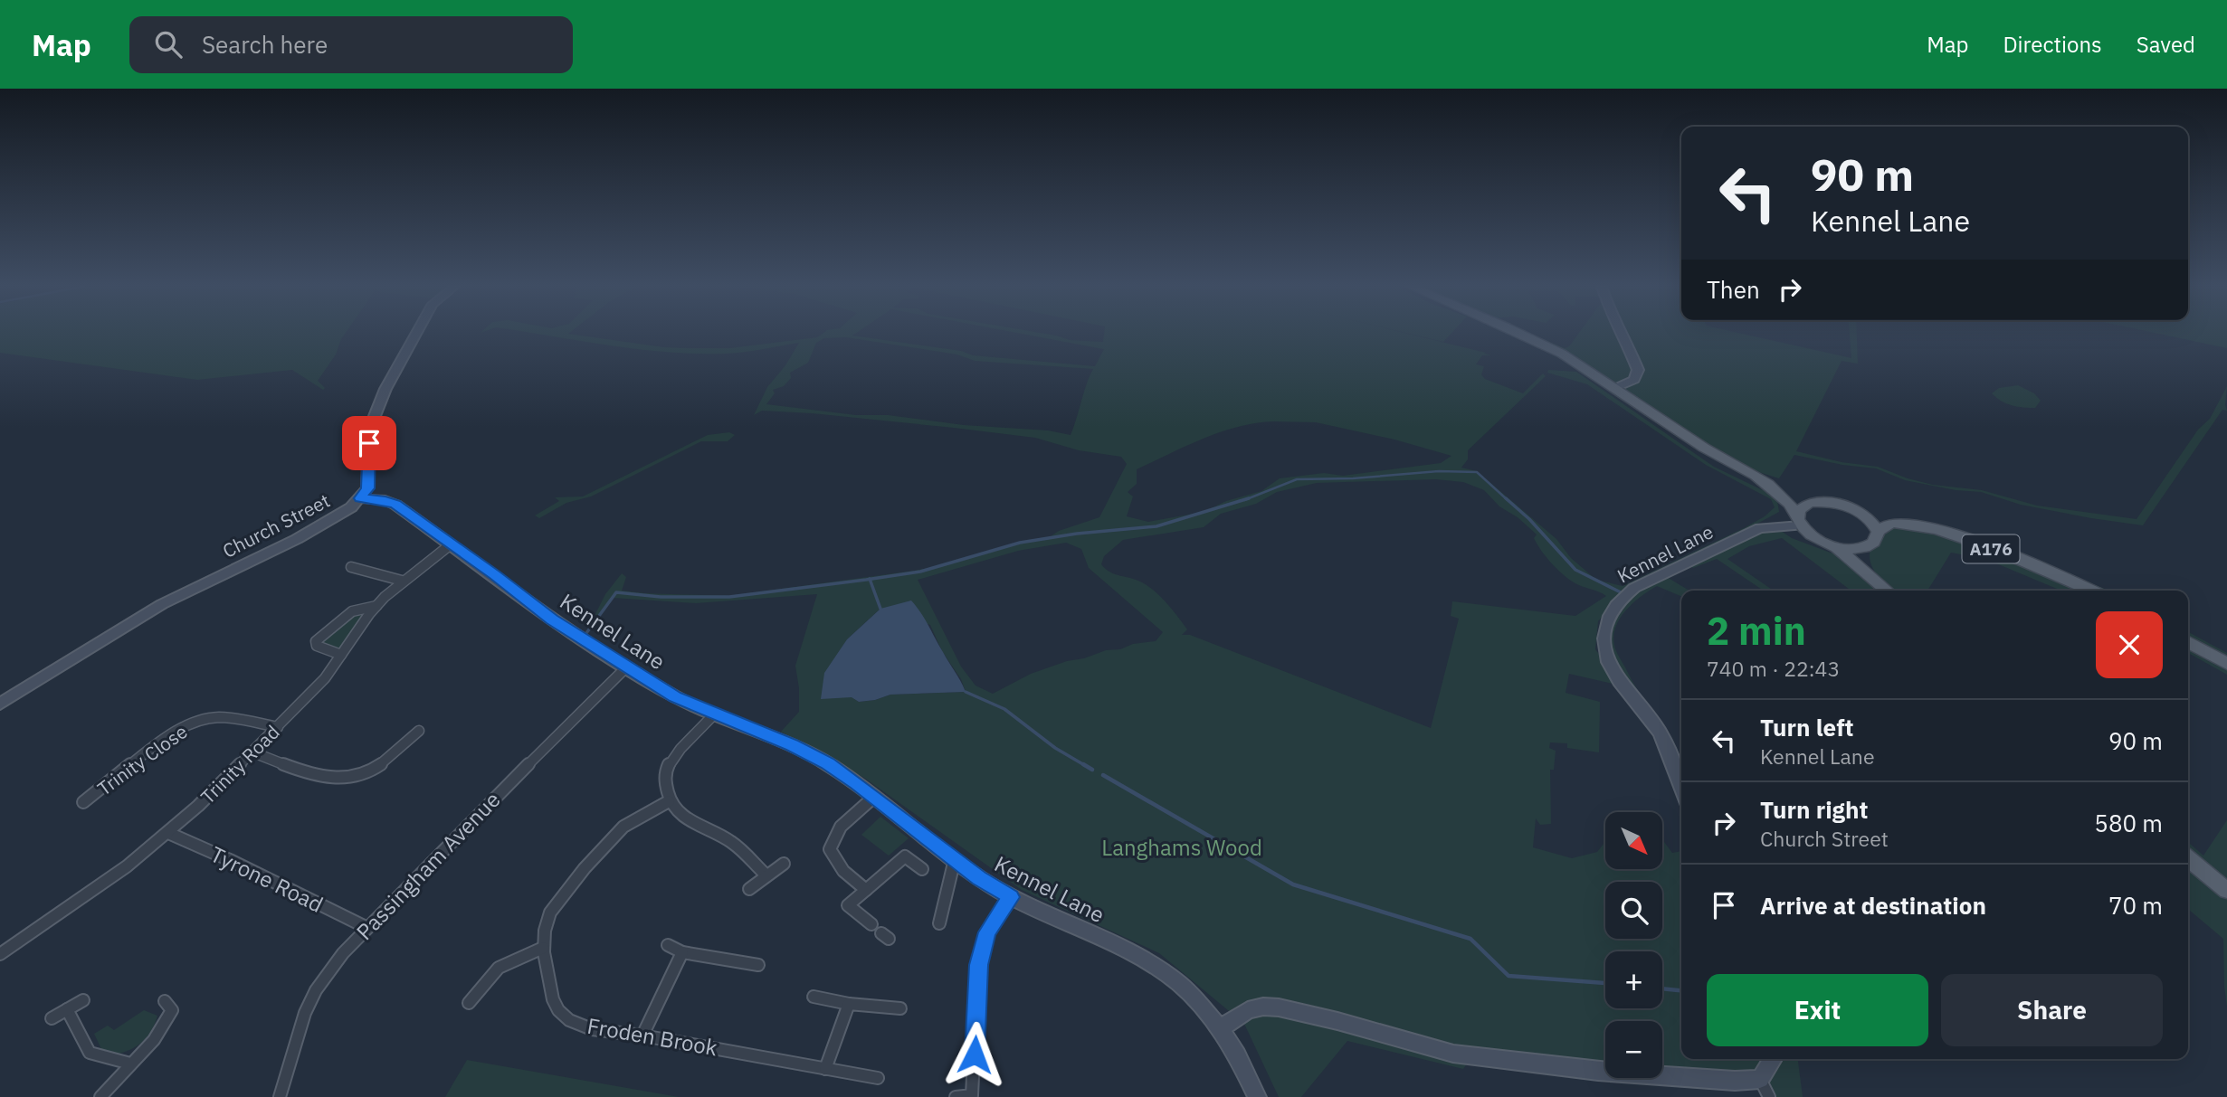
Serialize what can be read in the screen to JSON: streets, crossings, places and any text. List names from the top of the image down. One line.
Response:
{"streets":{"main road":["A176"],"street":["Church Street","Kennel Lane","Trinity Close","Trinity Road","Passingham Avenue","Tyrone Road","Froden Brook"]},"crossings":[["Church Street","Kennel Lane"],["Kennel Lane","Trinity Road"],["Kennel Lane","Passingham Avenue"],["Trinity Close","Trinity Road"],["Trinity Road","Tyrone Road"],["Passingham Avenue","Tyrone Road"]],"parks":["Langhams Wood"],"north":"bottom right","page":{"header":"Map","search":"Search here","nav":["Map","Directions","Saved"],"turn":["90 m","Kennel Lane"],"then":"Then","heading":["2 min","740 m · 22:43"],"list":[{"name":"Turn left","note":"Kennel Lane","value":"90 m"},{"name":"Turn right","note":"Church Street","value":"580 m"},{"name":"Arrive at destination","value":"70 m"}],"map_buttons":["+","−"],"buttons":["Exit","Share"]}}
